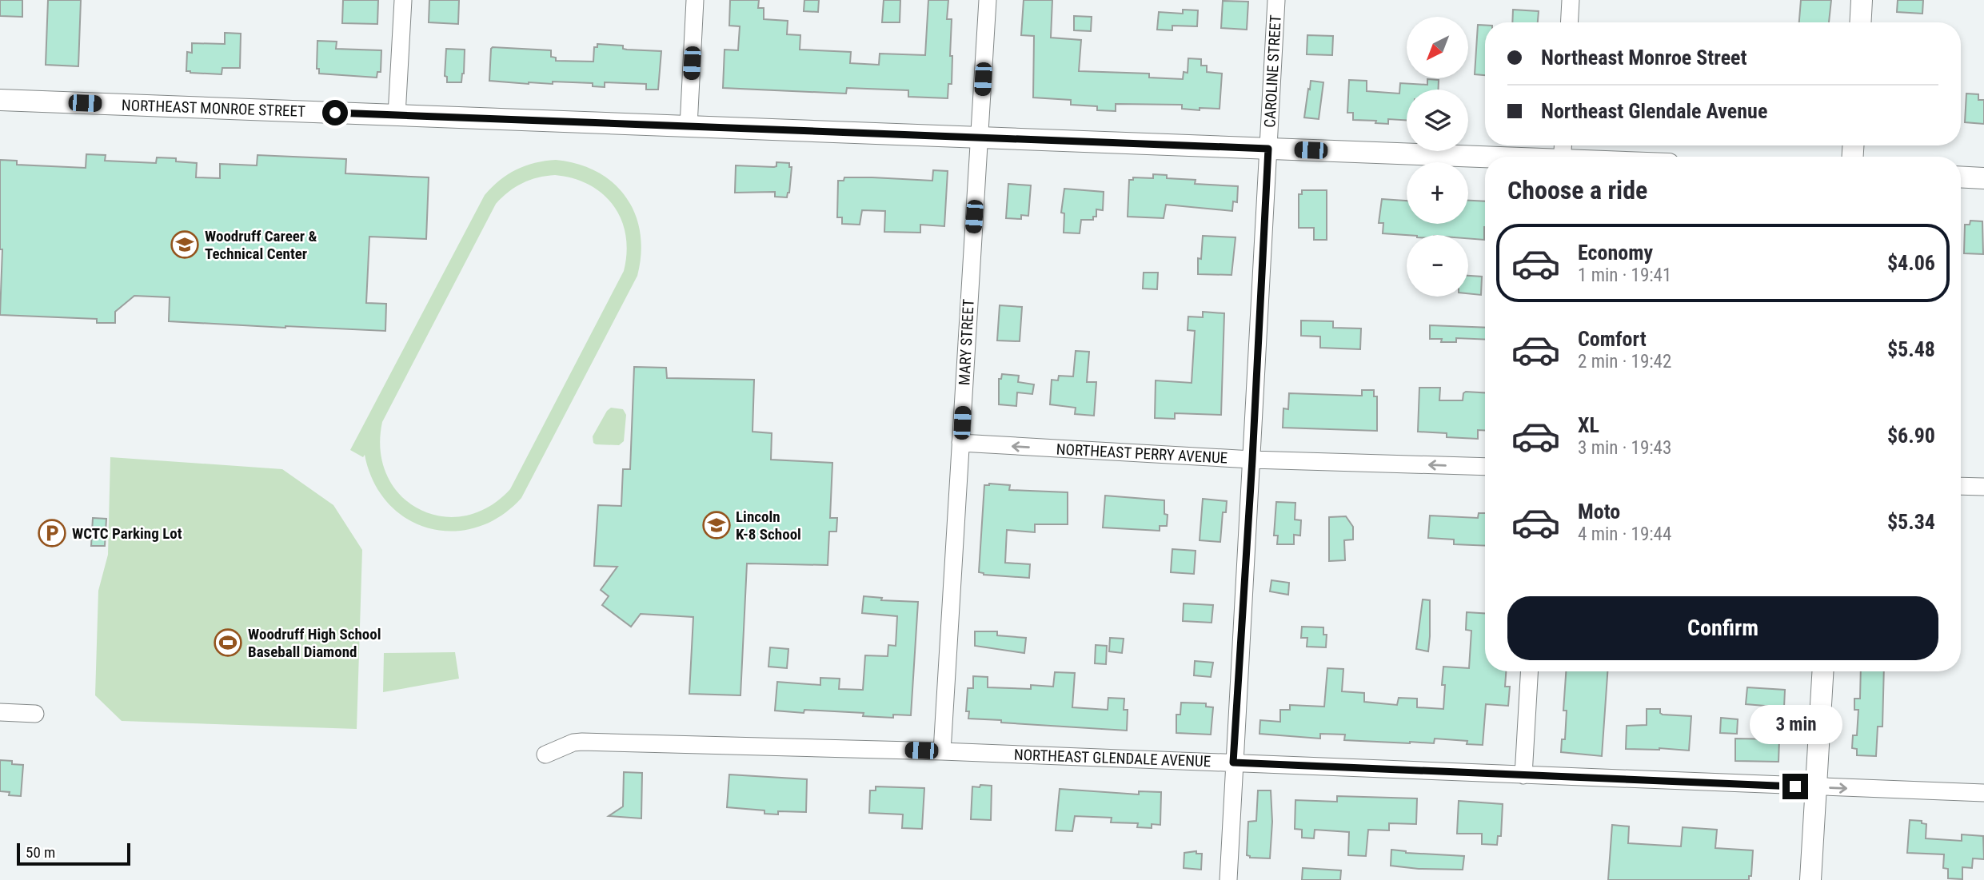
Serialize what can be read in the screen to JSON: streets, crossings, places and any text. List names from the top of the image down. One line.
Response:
{"streets":{"street":["CAROLINE STREET","NORTHEAST MONROE STREET","MARY STREET","NORTHEAST PERRY AVENUE","NORTHEAST GLENDALE AVENUE"]},"crossings":[["CAROLINE STREET","NORTHEAST MONROE STREET"],["CAROLINE STREET","NORTHEAST PERRY AVENUE"],["CAROLINE STREET","NORTHEAST GLENDALE AVENUE"],["NORTHEAST MONROE STREET","MARY STREET"],["MARY STREET","NORTHEAST PERRY AVENUE"],["MARY STREET","NORTHEAST GLENDALE AVENUE"]],"one_way":["NORTHEAST PERRY AVENUE"],"places":{"school or university":["Woodruff Career & Technical Center","Lincoln K-8 School"],"parking":["WCTC Parking Lot"],"sports":["Woodruff High School Baseball Diamond"]},"scale_bar":"50 m","north":"bottom left","page":{"map_buttons":["+","−"],"banner":["Northeast Monroe Street","Northeast Glendale Avenue"],"heading":"Choose a ride","list":[{"name":"Economy","note":"1 min · 19:41","value":"$4.06"},{"name":"Comfort","note":"2 min · 19:42","value":"$5.48"},{"name":"XL","note":"3 min · 19:43","value":"$6.90"},{"name":"Moto","note":"4 min · 19:44","value":"$5.34"}],"buttons":"Confirm","bubble":"3 min","scale":"50 m"}}
